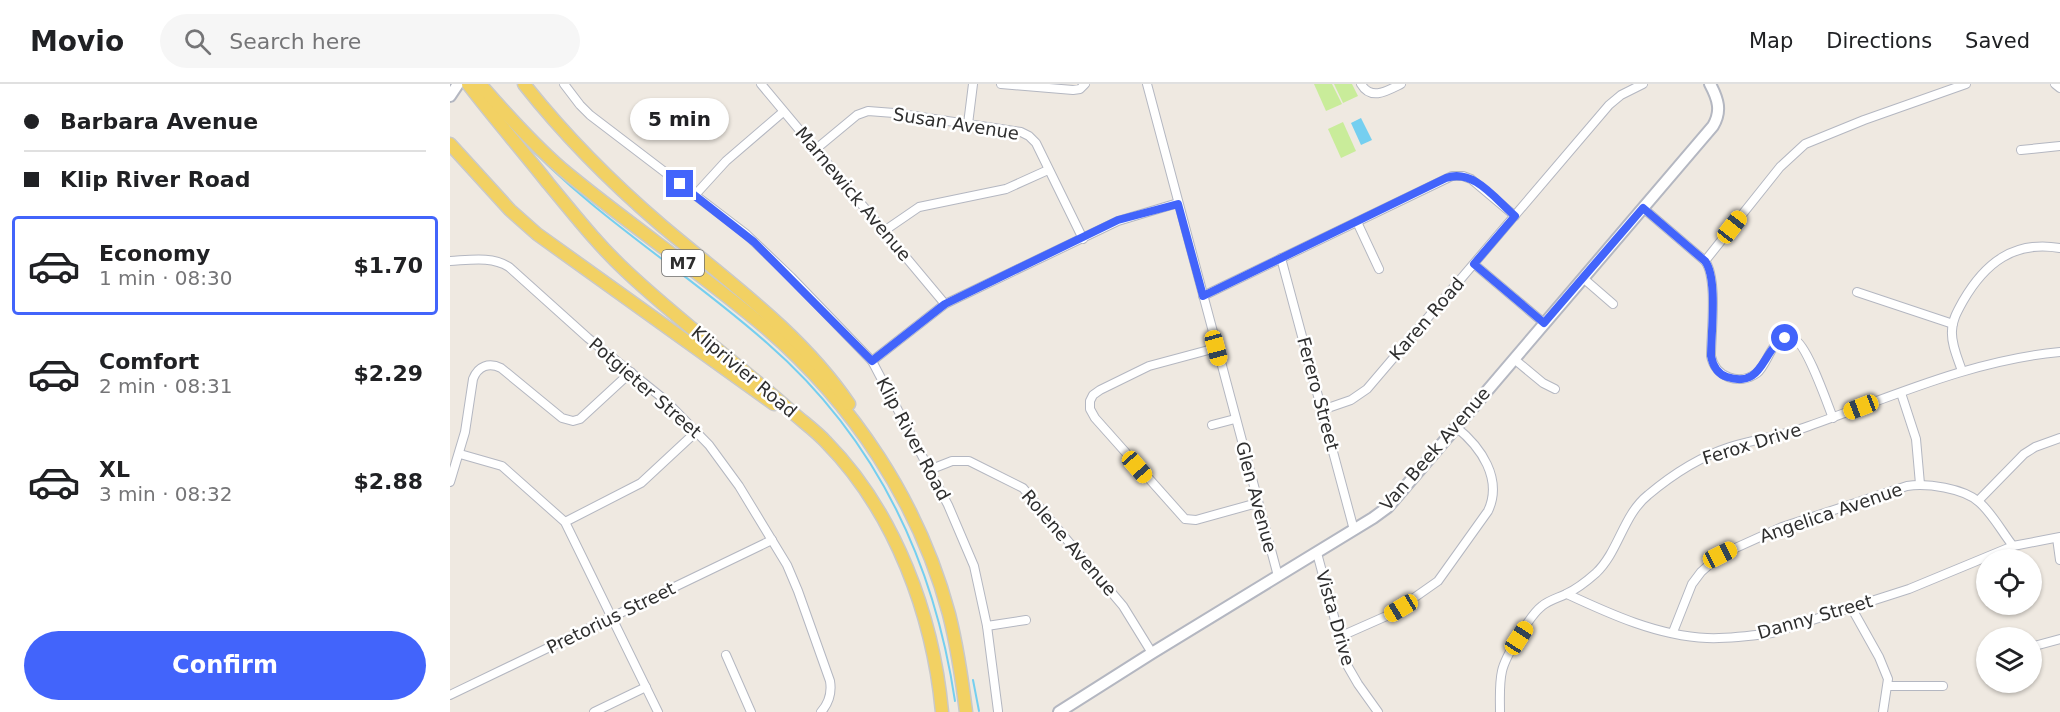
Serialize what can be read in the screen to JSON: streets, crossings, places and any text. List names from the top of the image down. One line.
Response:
{"streets":{"main road":["M7","Kliprivier Road"],"street":["Susan Avenue","Marnewick Avenue","Karen Road","Potgieter Street","Ferero Street","Klip River Road","Ferox Drive","Van Beek Avenue","Glen Avenue","Angelica Avenue","Rolene Avenue","Danny Street","Pretorius Street","Vista Drive"]},"crossings":[["Susan Avenue","Marnewick Avenue"],["M7","Kliprivier Road"],["Karen Road","Ferero Street"],["Potgieter Street","Pretorius Street"],["Ferero Street","Van Beek Avenue"],["Klip River Road","Rolene Avenue"],["Ferox Drive","Danny Street"],["Van Beek Avenue","Glen Avenue"],["Van Beek Avenue","Rolene Avenue"],["Van Beek Avenue","Vista Drive"],["Angelica Avenue","Danny Street"]],"page":{"header":"Movio","search":"Search here","nav":["Map","Directions","Saved"],"banner":["Barbara Avenue","Klip River Road"],"bubble":"5 min","list":[{"name":"Economy","note":"1 min · 08:30","value":"$1.70"},{"name":"Comfort","note":"2 min · 08:31","value":"$2.29"},{"name":"XL","note":"3 min · 08:32","value":"$2.88"}],"buttons":"Confirm"}}
